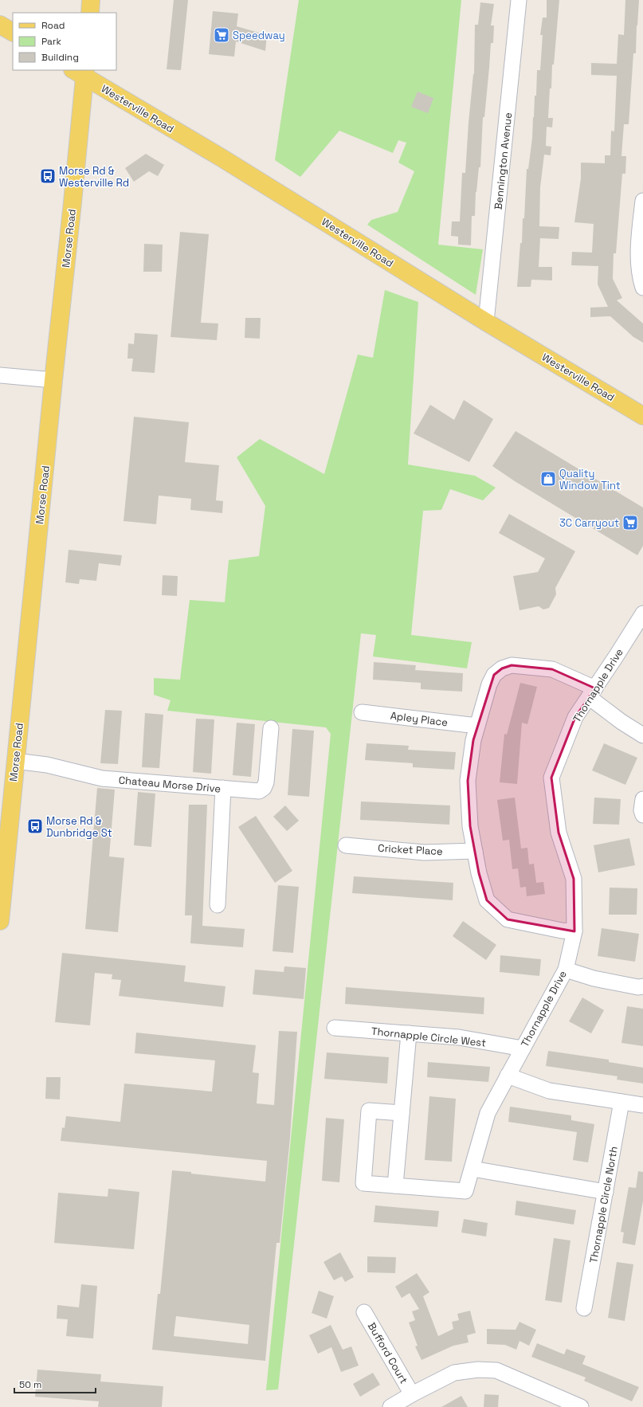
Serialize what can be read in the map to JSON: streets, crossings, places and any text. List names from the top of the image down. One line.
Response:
{"streets":{"main road":["Westerville Road","Morse Road"],"street":["Bennington Avenue","Thornapple Drive","Apley Place","Chateau Morse Drive","Cricket Place","Thornapple Circle West","Thornapple Circle North","Bufford Court"]},"crossings":[["Westerville Road","Bennington Avenue"],["Westerville Road","Morse Road"],["Morse Road","Chateau Morse Drive"],["Thornapple Drive","Thornapple Circle West"]],"places":{"supermarket":["Speedway","3C Carryout"],"bus stop":["Morse Rd & Westerville Rd","Morse Rd & Dunbridge St"],"shop":["Quality Window Tint"]},"legend":["Road","Park","Building"],"scale_bar":"50 m"}
